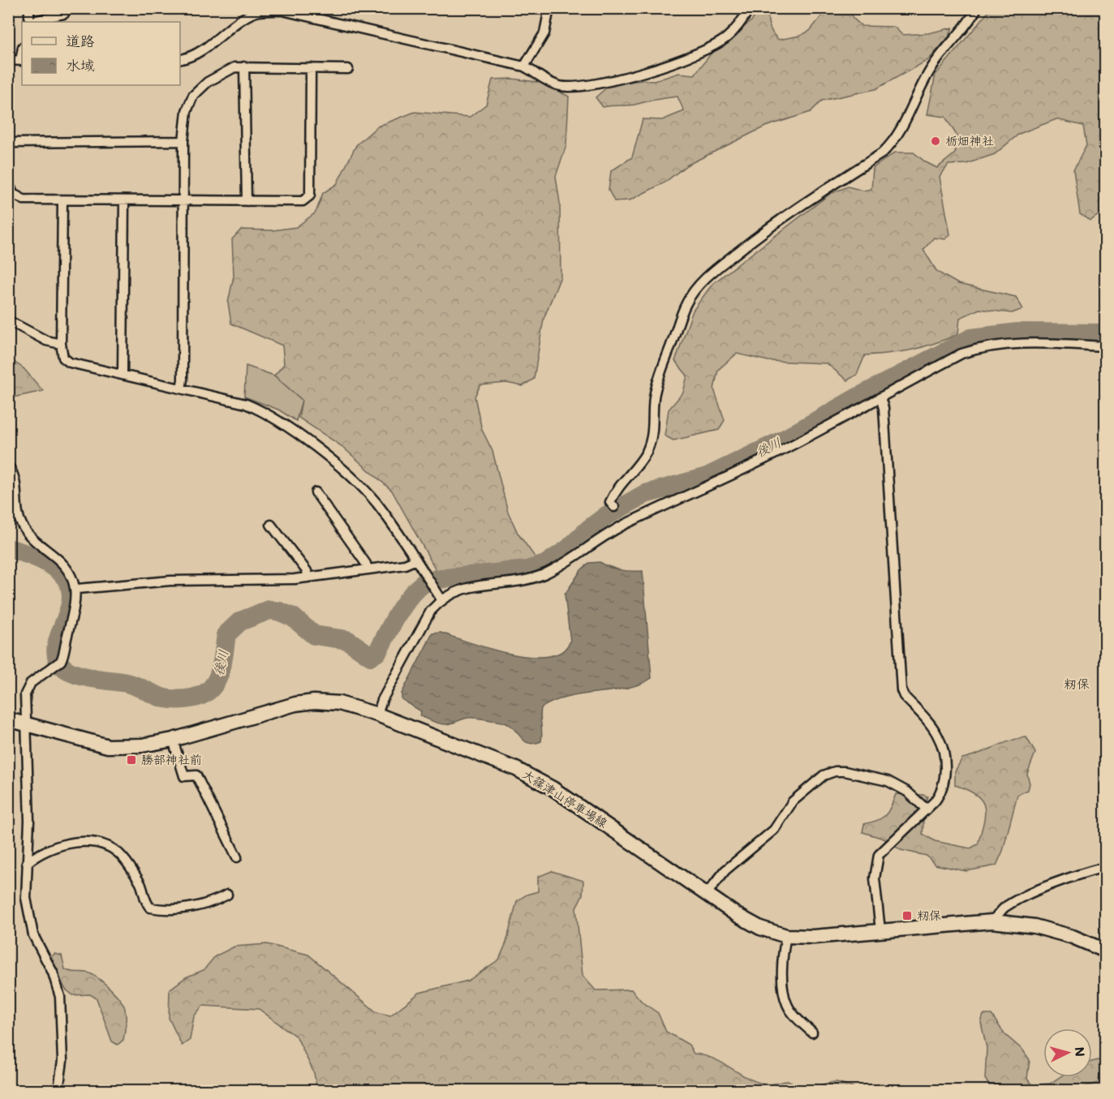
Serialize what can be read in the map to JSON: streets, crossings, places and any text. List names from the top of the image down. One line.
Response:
{"streets":{"main road":["大篠津山停車場線"]},"districts":["籾保"],"water":["後川"],"places":{"other":["栃畑神社"],"transit":["勝部神社前","籾保"]},"legend":["道路","水域"],"north":"right"}
